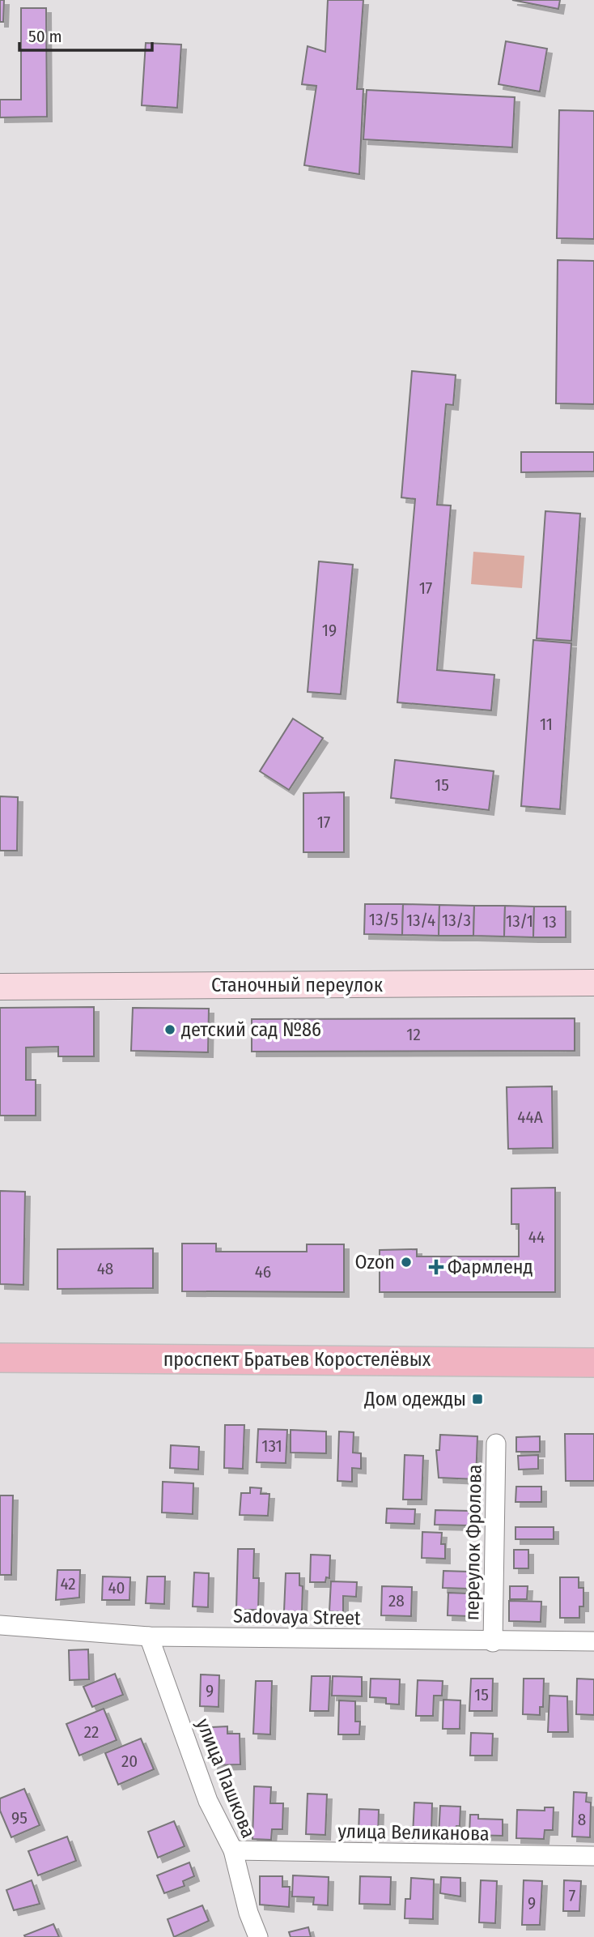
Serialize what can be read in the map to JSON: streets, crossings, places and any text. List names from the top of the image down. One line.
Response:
{"streets":{"main road":["Станочный переулок","проспект Братьев Коростелёвых"],"street":["переулок Фролова","Sadovaya Street","улица Пашкова","улица Великанова"]},"crossings":[["переулок Фролова","Sadovaya Street"],["Sadovaya Street","улица Пашкова"],["улица Пашкова","улица Великанова"]],"places":{"other":["детский сад №86","Ozon"],"health":["Фармленд"],"transit":["Дом одежды"]},"house_numbers":["17","19","11","15","17","13/5","13/4","13/3","13/1","13","12","44А","44","48","46","131","42","40","28","9","15","22","20","95","8","7","9"],"scale_bar":"50 m"}
